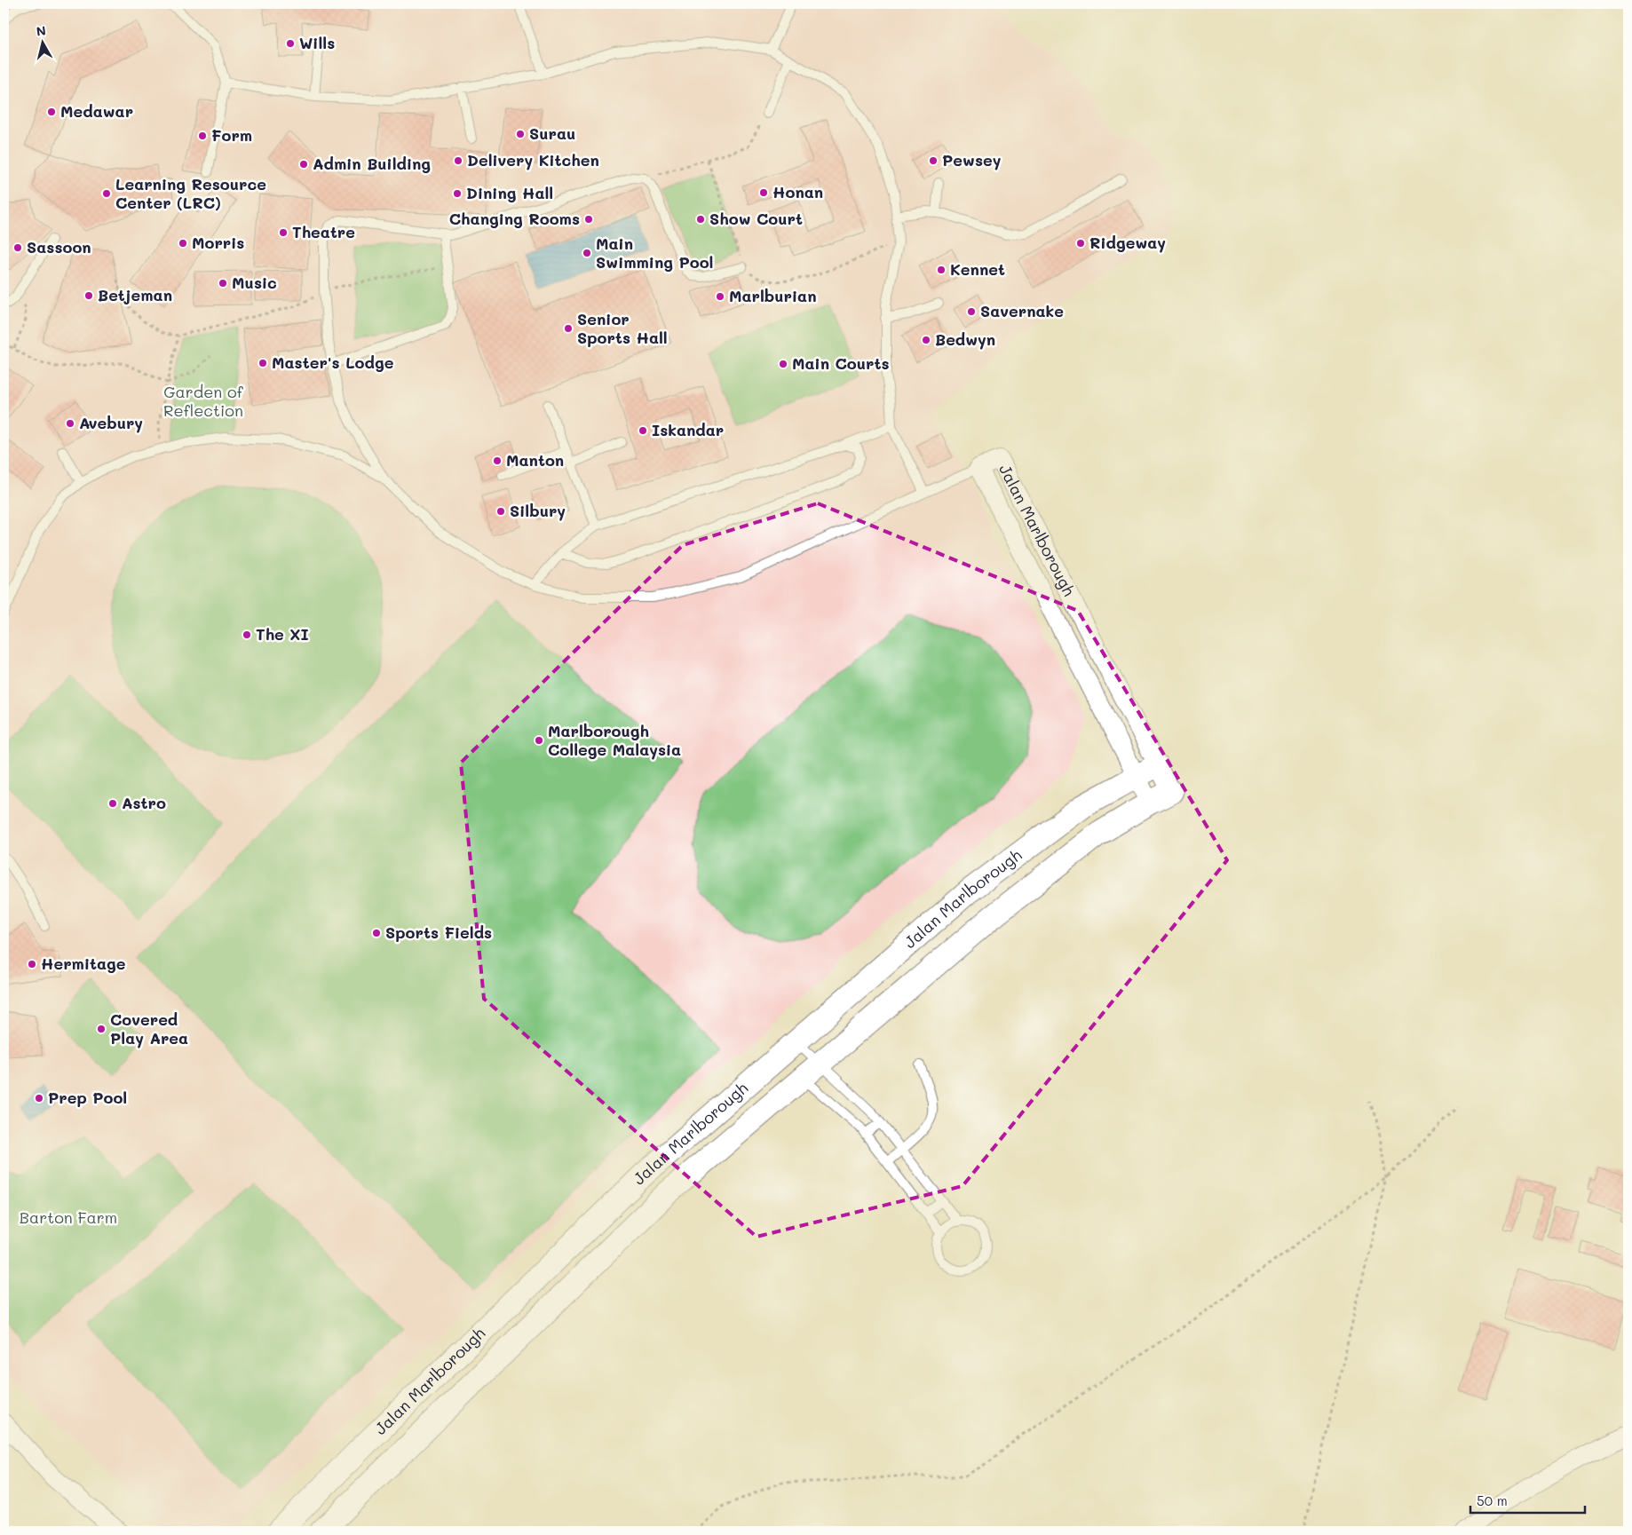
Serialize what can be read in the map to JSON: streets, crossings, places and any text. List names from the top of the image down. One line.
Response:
{"streets":{"street":["Jalan Marlborough"]},"parks":["Garden of Reflection","Barton Farm"],"places":["Wills","Medawar","Surau","Form","Delivery Kitchen","Pewsey","Admin Building","Honan","Learning Resource Center (LRC)","Dining Hall","Changing Rooms","Show Court","Theatre","Morris","Ridgeway","Sassoon","Main Swimming Pool","Kennet","Music","Betjeman","Marlburian","Savernake","Senior Sports Hall","Bedwyn","Master's Lodge","Main Courts","Avebury","Iskandar","Manton","Silbury","The XI","Marlborough College Malaysia","Astro","Sports Fields","Hermitage","Covered Play Area","Prep Pool"],"scale_bar":"50 m","north":"top"}
